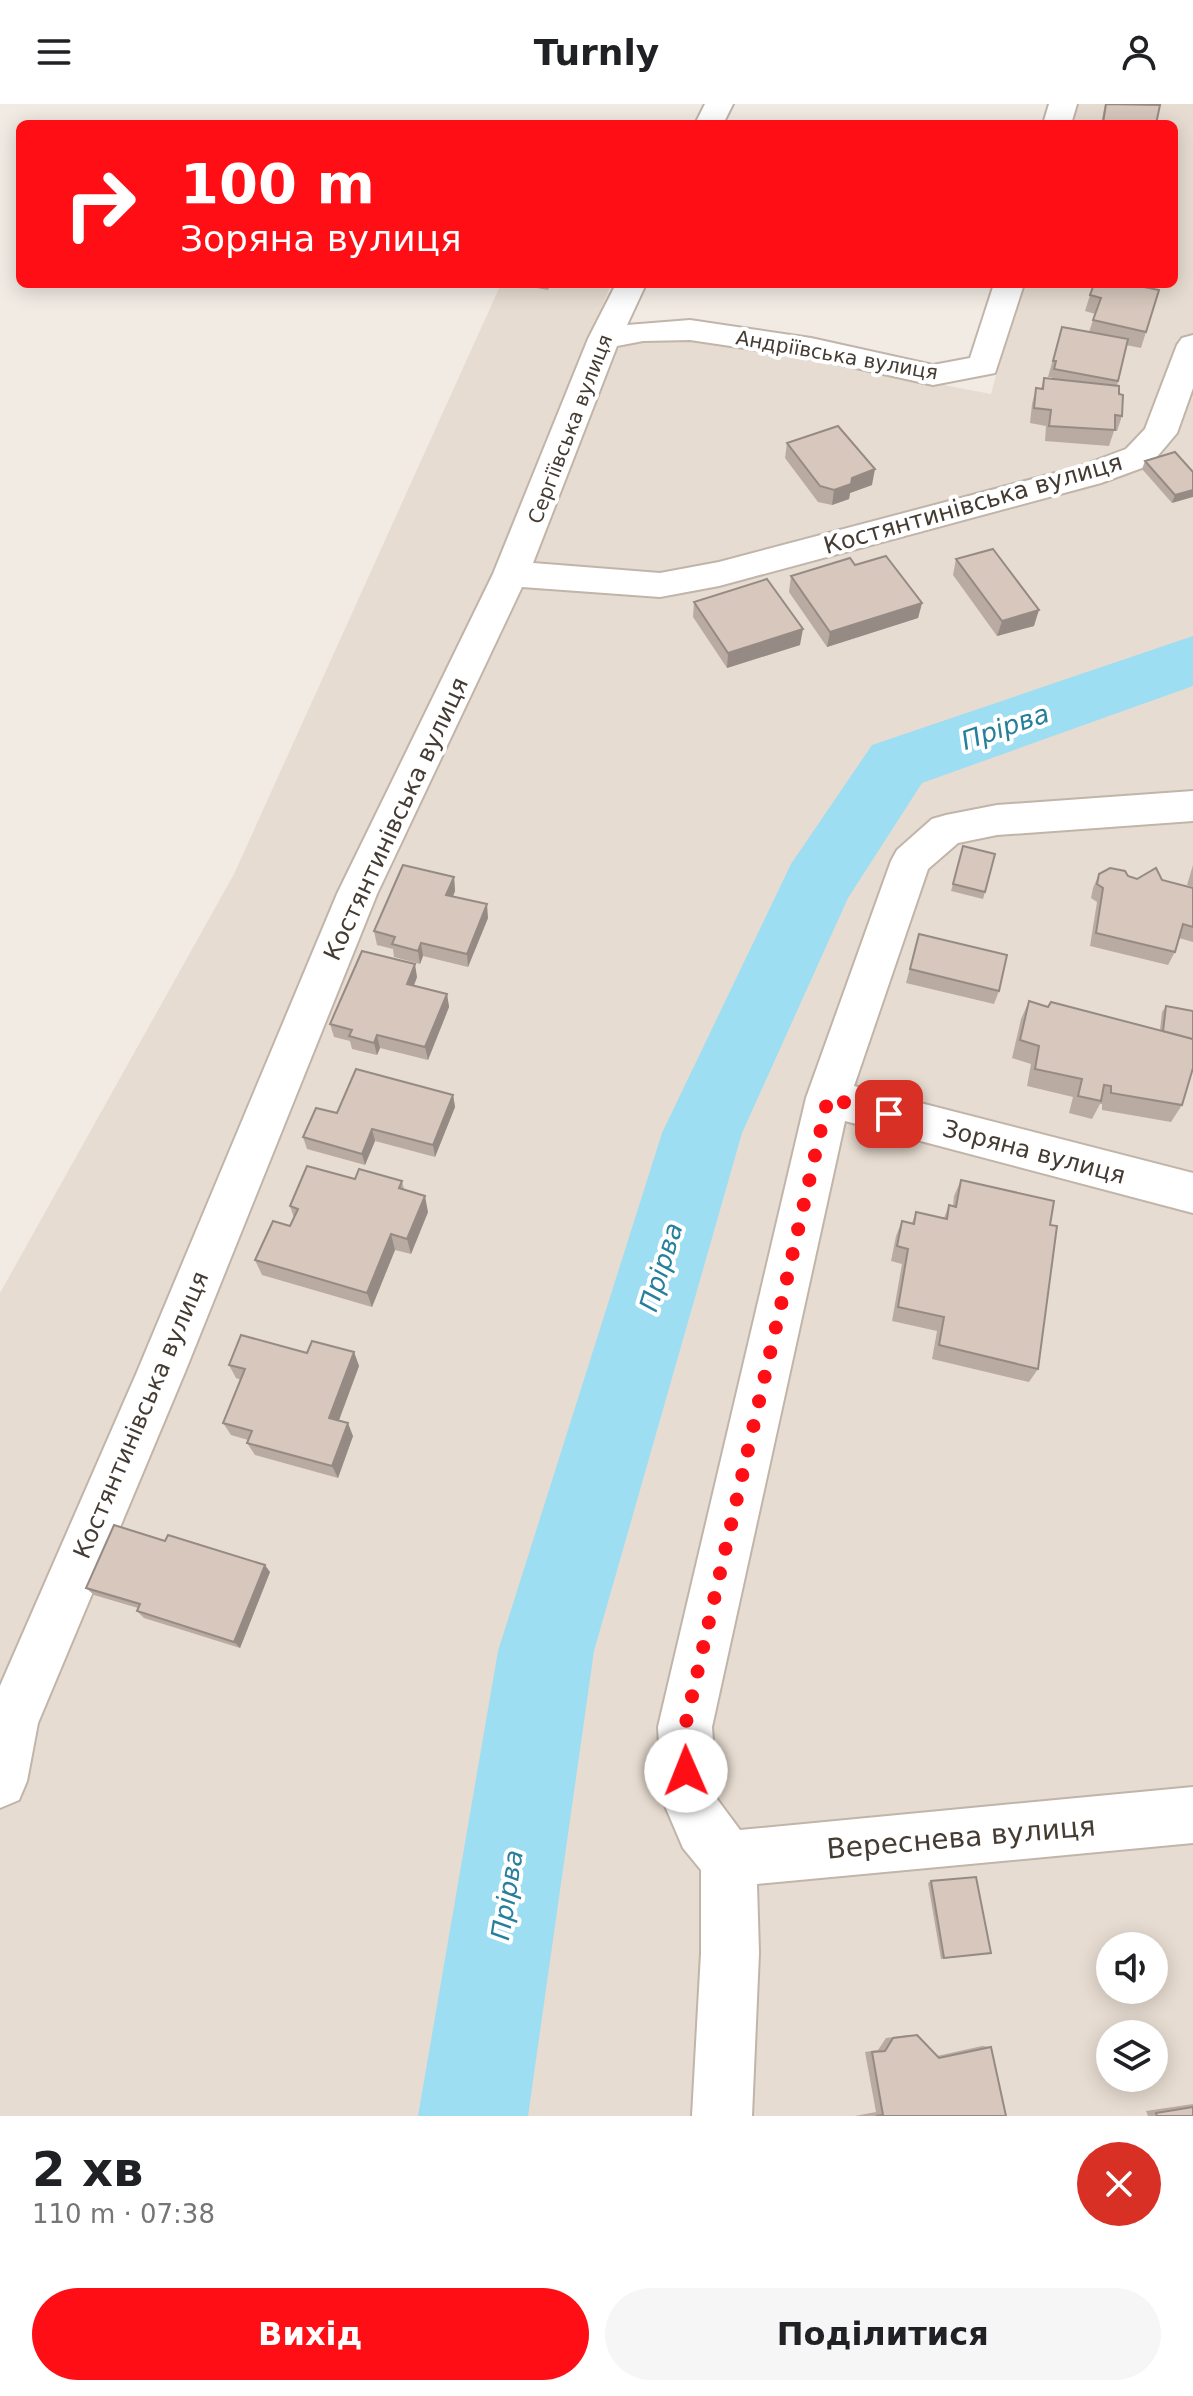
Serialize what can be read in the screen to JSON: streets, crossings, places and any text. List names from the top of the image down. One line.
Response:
{"streets":{"street":["Андріївська вулиця","Сергіївська вулиця","Костянтинівська вулиця","Зоряна вулиця","Вереснева вулиця"]},"crossings":[["Андріївська вулиця","Сергіївська вулиця"],["Сергіївська вулиця","Костянтинівська вулиця"]],"water":["Прірва"],"page":{"header":"Turnly","turn":["100 m","Зоряна вулиця"],"heading":["2 хв","110 m · 07:38"],"buttons":["Вихід","Поділитися"]}}
